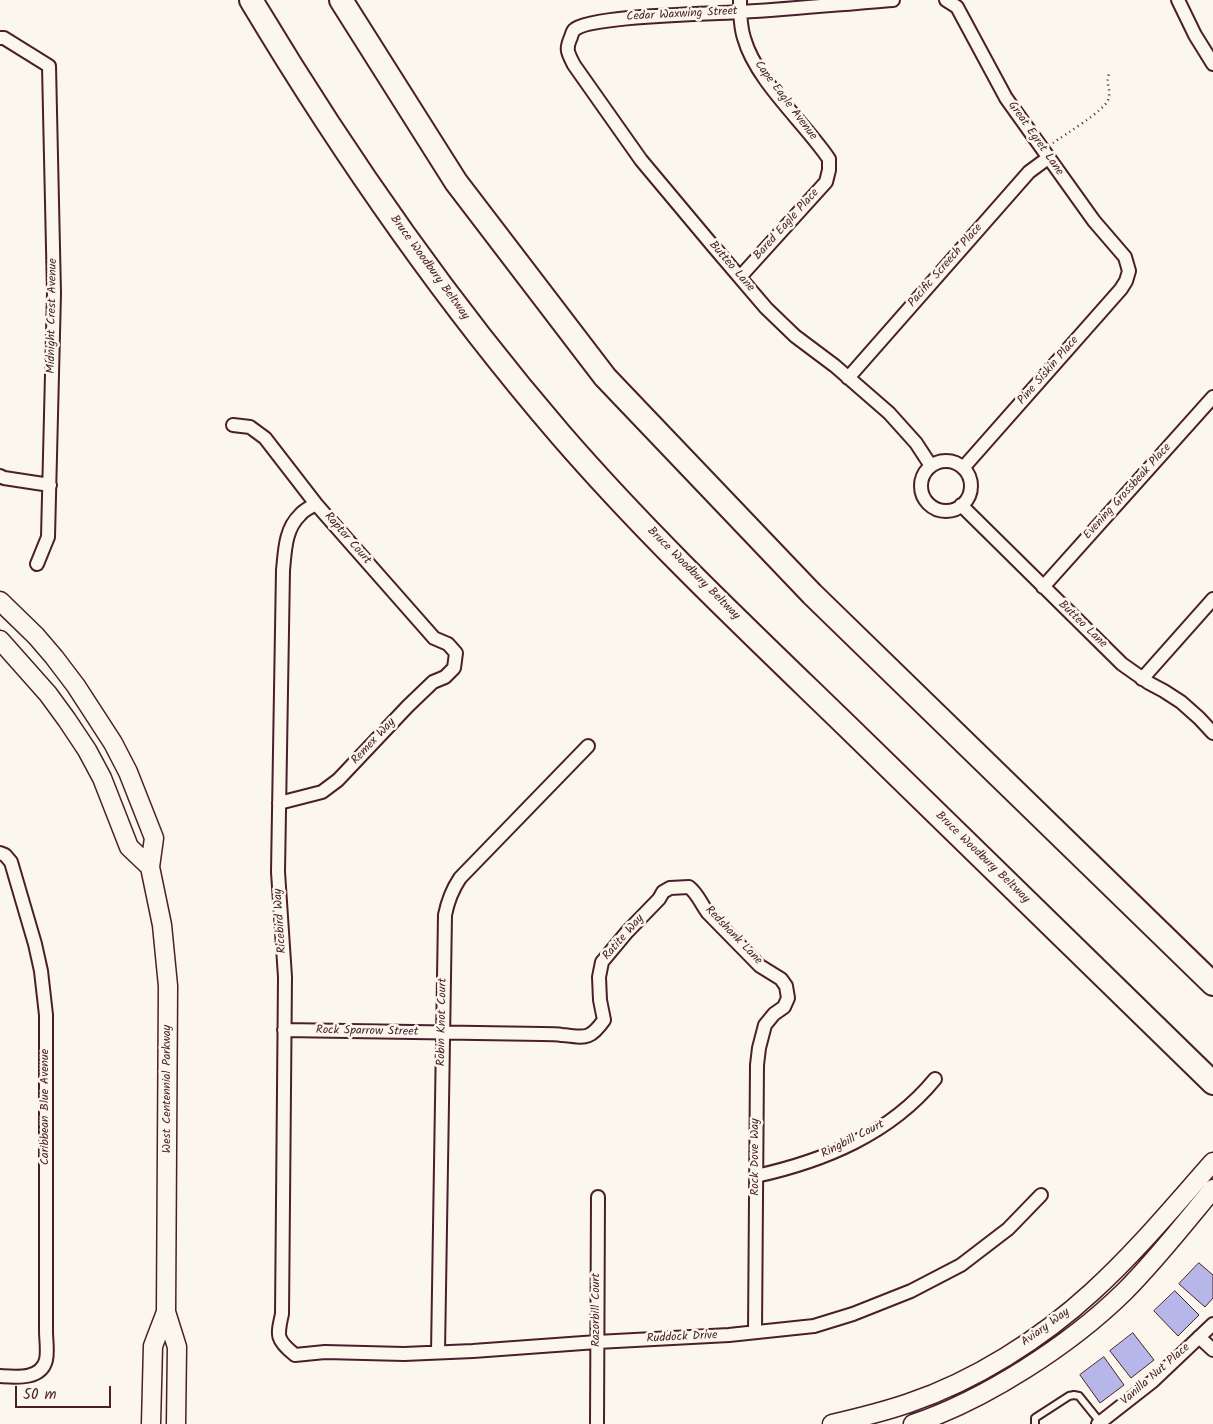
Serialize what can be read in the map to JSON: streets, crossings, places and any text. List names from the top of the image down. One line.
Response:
{"streets":{"highway":["Bruce Woodbury Beltway"],"main road":["West Centennial Parkway","Aviary Way"],"street":["Cedar Waxwing Street","Cape Eagle Avenue","Great Egret Lane","Bared Eagle Place","Pacific Screech Place","Butteo Lane","Midnight Crest Avenue","Pine Siskin Place","Evening Grossbeak Place","Raptor Court","Remex Way","Ricebird Way","Redshank Lane","Ratite Way","Robin Knot Court","Rock Sparrow Street","Caribbean Blue Avenue","Ringbill Court","Rock Dove Way","Razorbill Court","Ruddock Drive","Vanilla Nut Place"]},"crossings":[["Cedar Waxwing Street","Cape Eagle Avenue"],["Cedar Waxwing Street","Butteo Lane"],["Cape Eagle Avenue","Bared Eagle Place"],["Great Egret Lane","Pacific Screech Place"],["Great Egret Lane","Pine Siskin Place"],["Bared Eagle Place","Butteo Lane"],["Pacific Screech Place","Butteo Lane"],["Butteo Lane","Pine Siskin Place"],["Butteo Lane","Evening Grossbeak Place"],["Raptor Court","Remex Way"],["Raptor Court","Ricebird Way"],["Remex Way","Ricebird Way"],["Ricebird Way","Rock Sparrow Street"],["Ricebird Way","Ruddock Drive"],["Redshank Lane","Ratite Way"],["Redshank Lane","Rock Dove Way"],["Ratite Way","Rock Sparrow Street"],["Robin Knot Court","Rock Sparrow Street"],["Robin Knot Court","Ruddock Drive"],["Ringbill Court","Rock Dove Way"],["Rock Dove Way","Ruddock Drive"],["Razorbill Court","Ruddock Drive"]],"scale_bar":"50 m"}
